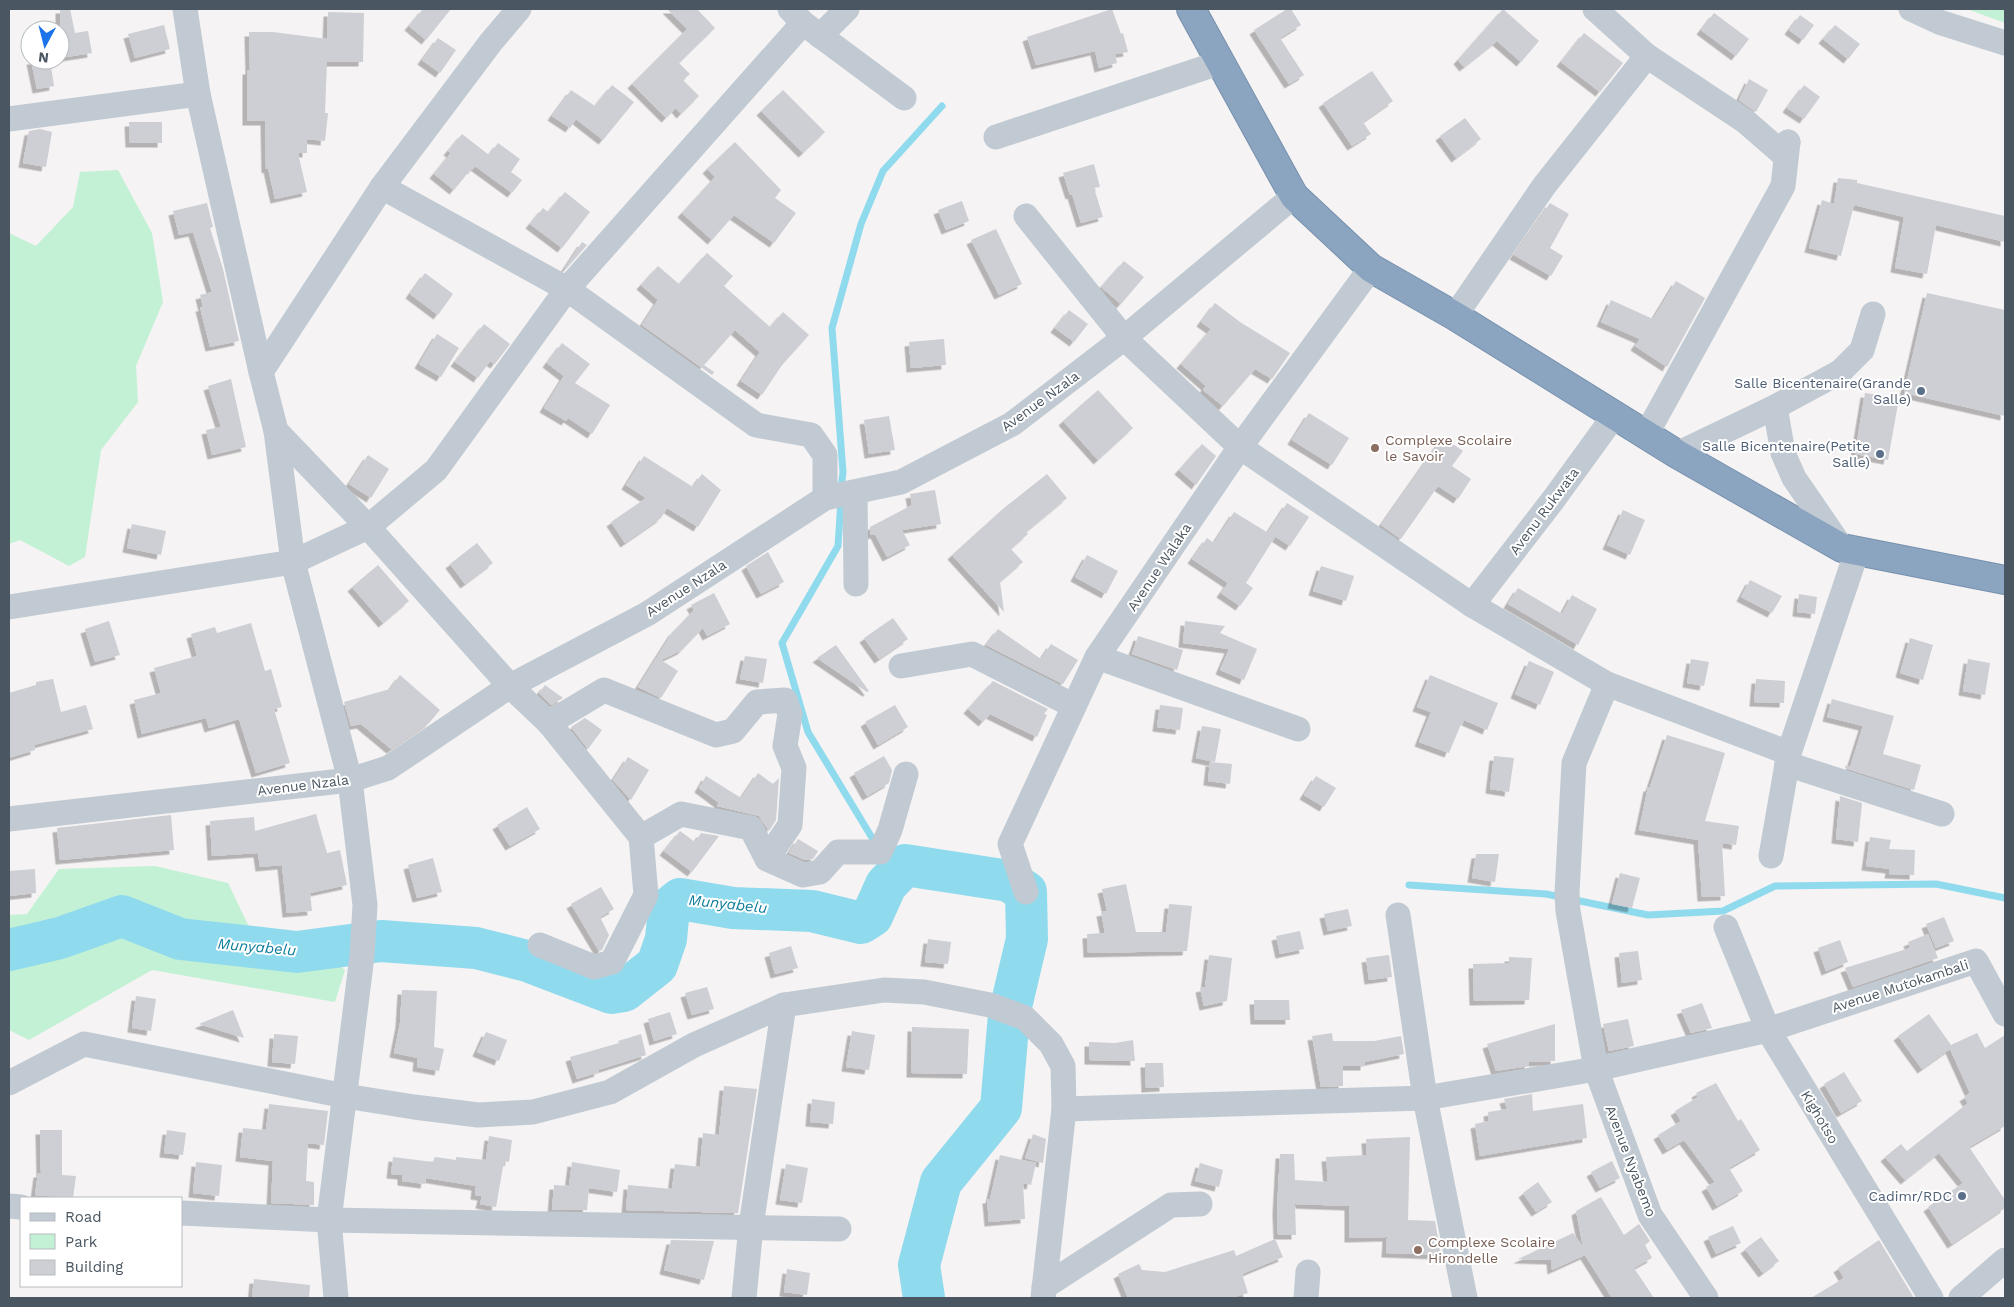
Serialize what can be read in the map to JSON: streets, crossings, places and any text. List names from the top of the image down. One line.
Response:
{"streets":{"street":["Avenue Nzala","Avenu Rukwata","Avenue Walaka","Avenue Mutokambali","Kighotso","Avenue Nyabemo"]},"crossings":[["Avenue Mutokambali","Kighotso"]],"water":["Munyabelu"],"places":["Salle Bicentenaire(Grande Salle)","Complexe Scolaire le Savoir","Salle Bicentenaire(Petite Salle)","Cadimr/RDC","Complexe Scolaire Hirondelle"],"legend":["Road","Park","Building"],"north":"bottom"}
